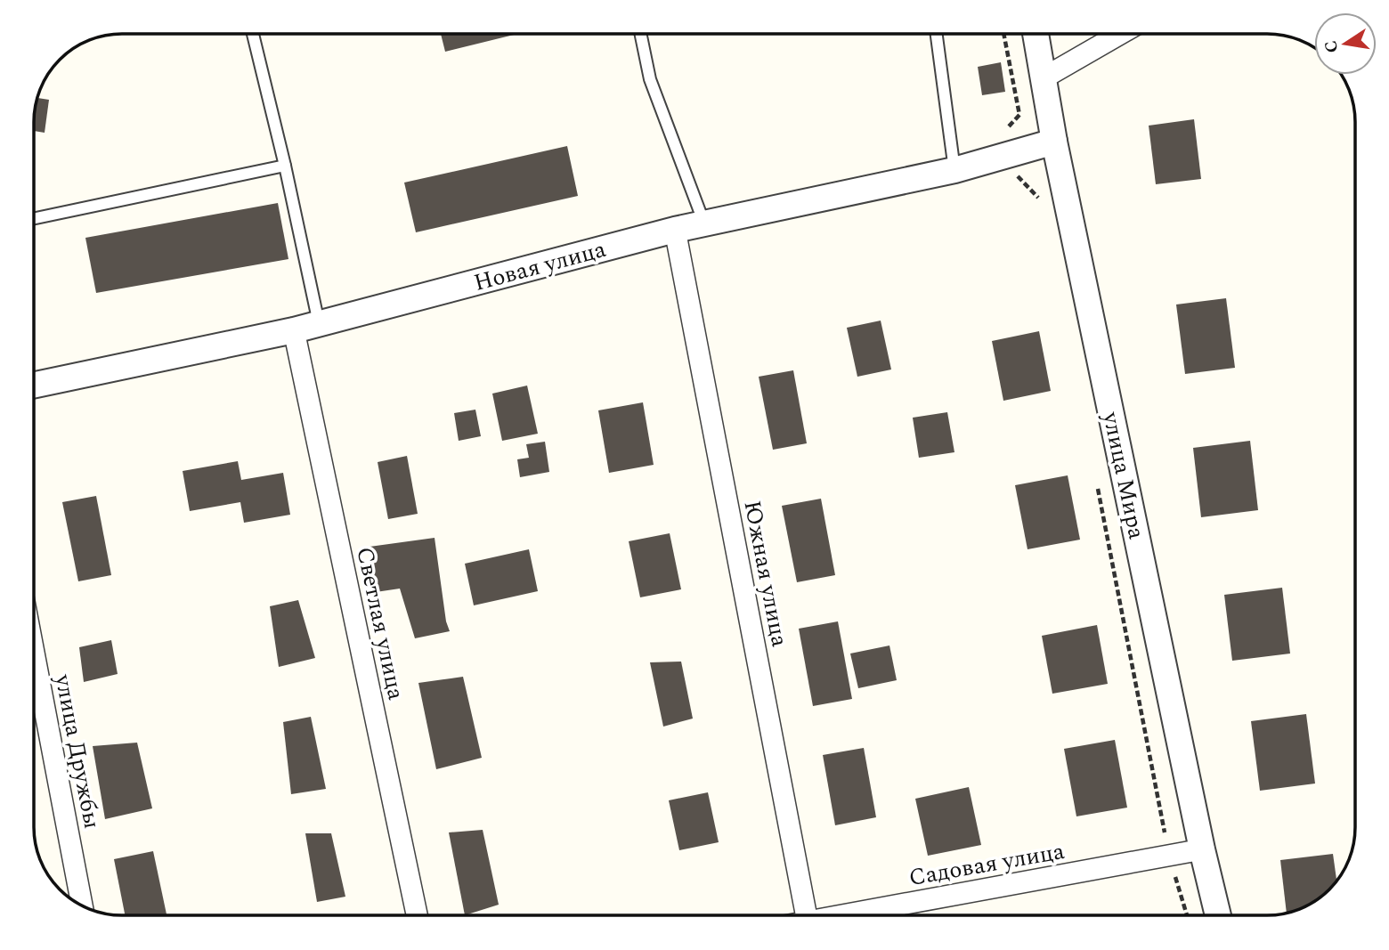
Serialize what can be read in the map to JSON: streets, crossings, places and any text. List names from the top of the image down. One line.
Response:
{"streets":{"street":["Новая улица","улица Мира","Южная улица","Светлая улица","улица Дружбы","Садовая улица"]},"crossings":[["Новая улица","улица Мира"],["Новая улица","Южная улица"],["Новая улица","Светлая улица"],["улица Мира","Садовая улица"]],"north":"left"}
